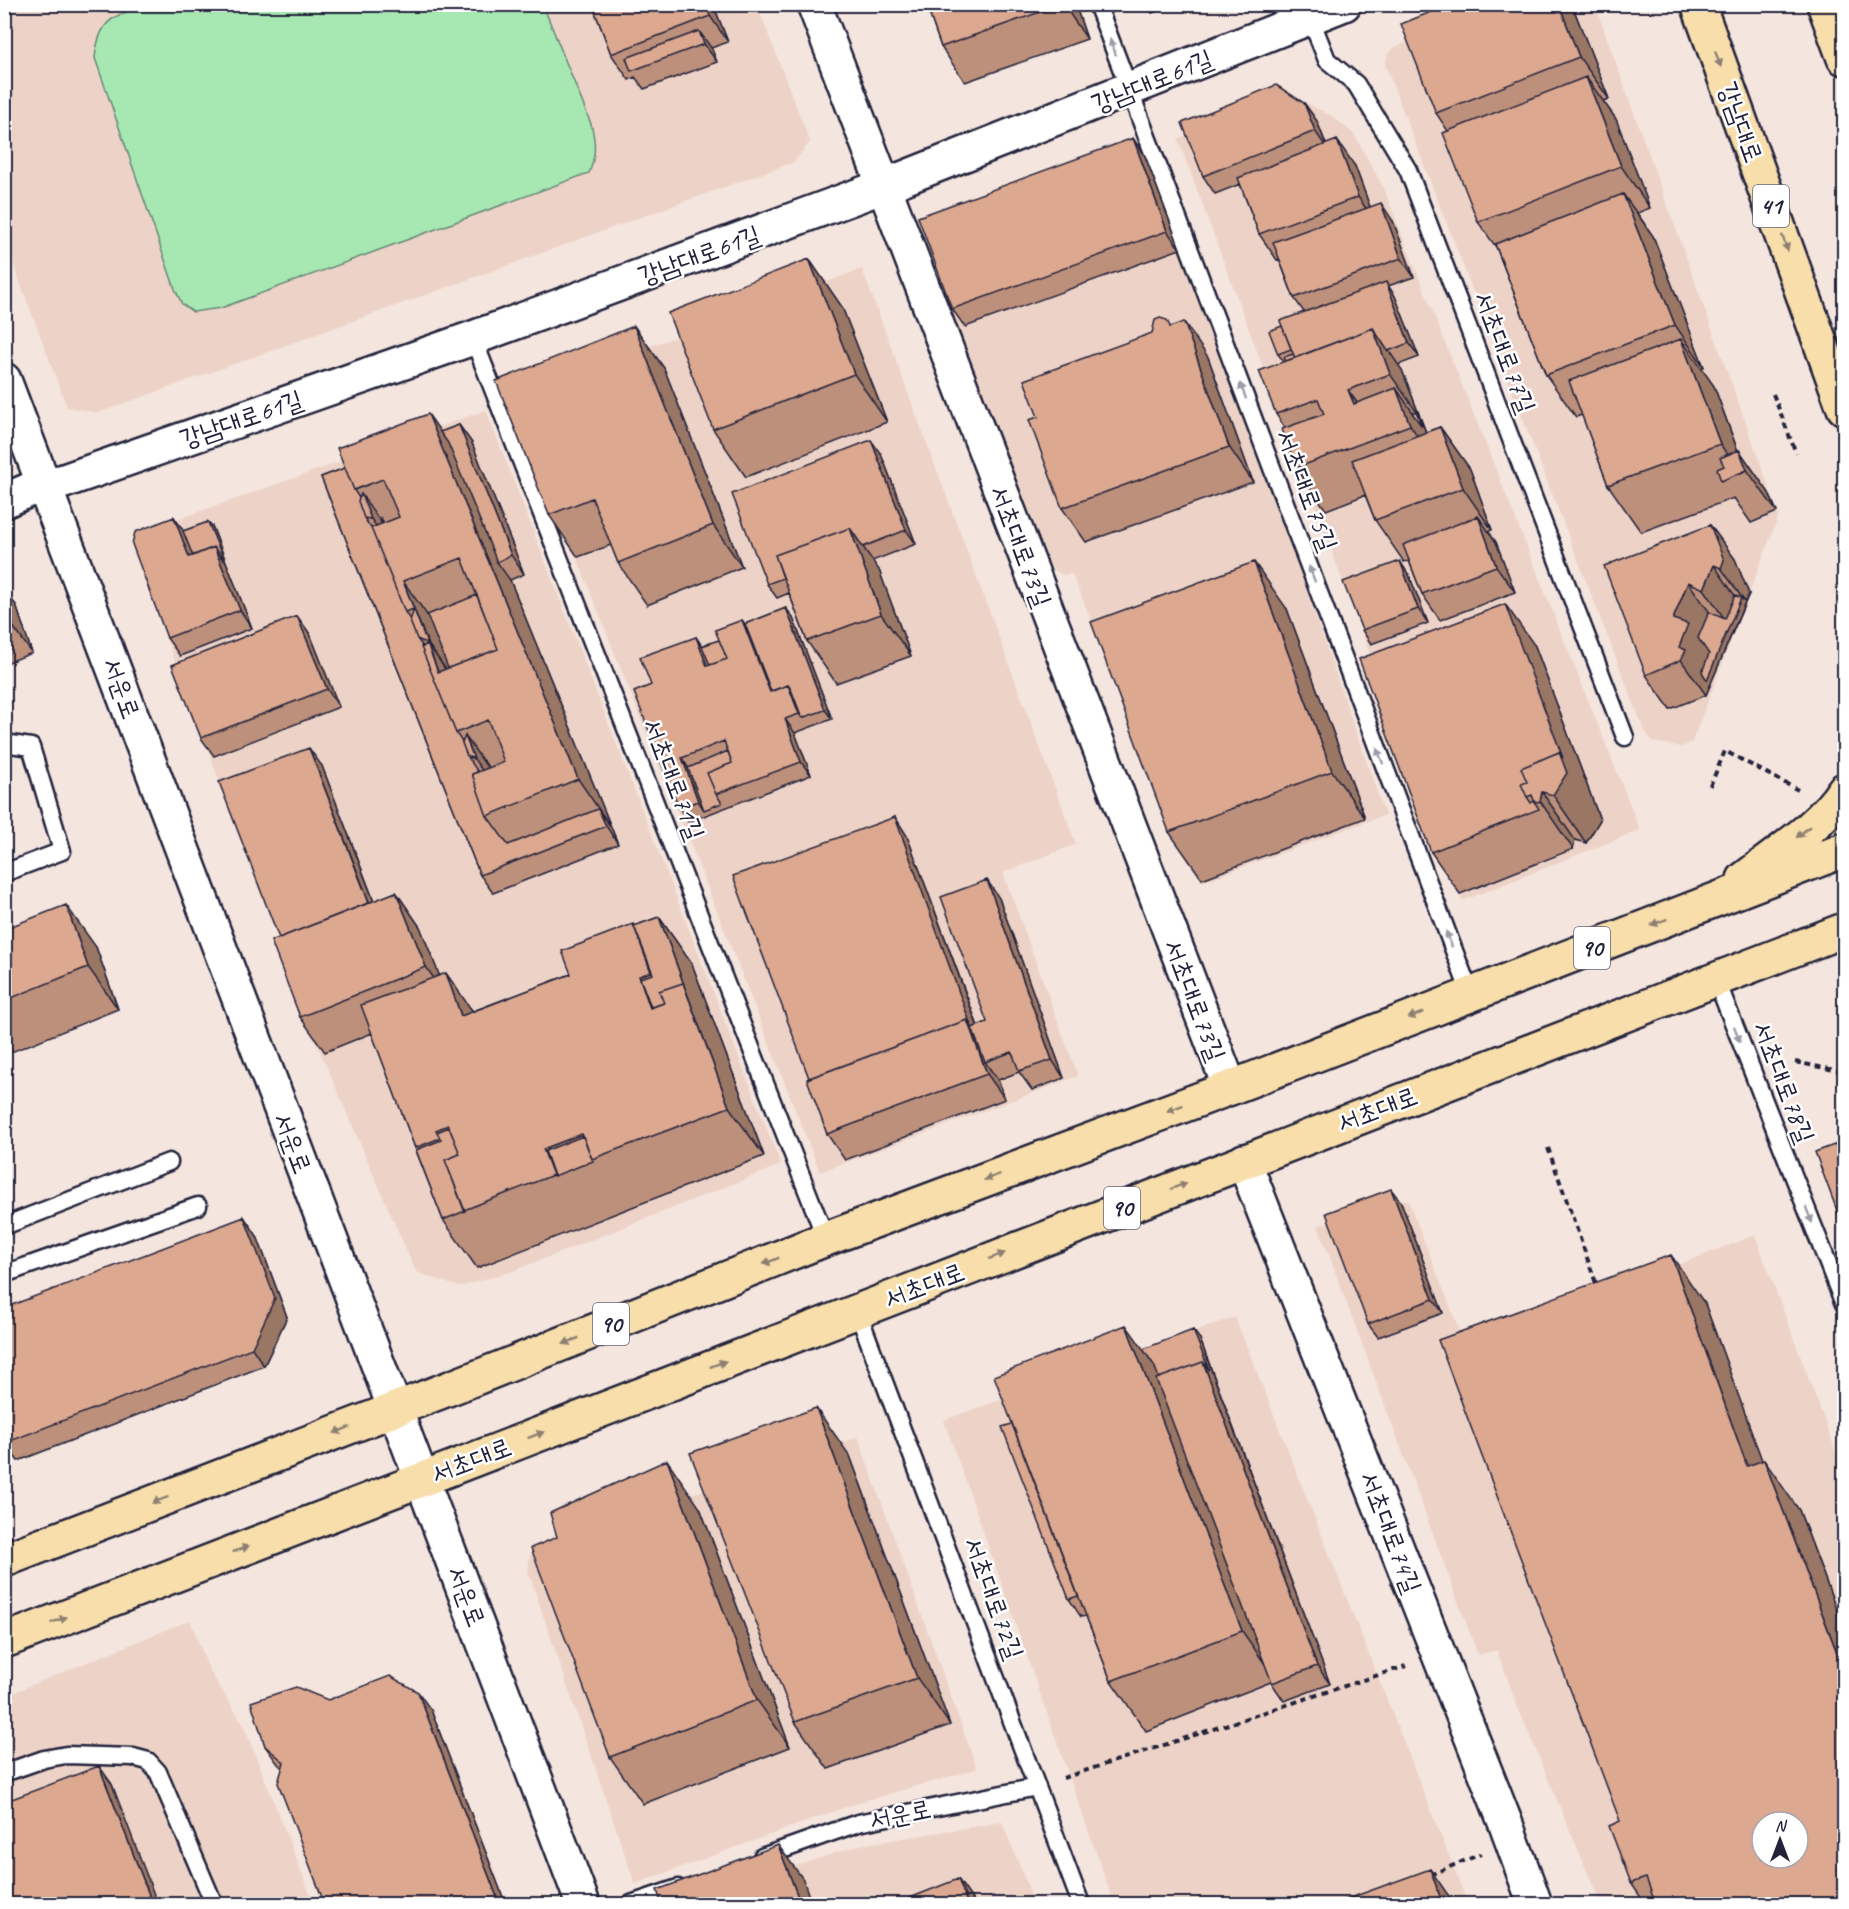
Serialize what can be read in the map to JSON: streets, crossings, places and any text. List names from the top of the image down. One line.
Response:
{"streets":{"main road":["강남대로","41","90","서초대로"],"street":["강남대로61길","서초대로73길","서운로","서초대로74길"],"lane":["서초대로77길","서초대로75길","서초대로71길","서초대로78길","서초대로72길"]},"crossings":[["강남대로61길","서초대로77길"],["강남대로61길","서초대로75길"],["강남대로61길","서초대로73길"],["강남대로61길","서운로"],["강남대로61길","서초대로71길"],["서초대로75길","90"],["서초대로73길","90"],["서운로","90"],["서운로","서초대로"],["서운로","서초대로72길"],["서초대로71길","90"],["서초대로78길","서초대로"],["서초대로","서초대로74길"],["서초대로","서초대로72길"]],"one_way":["강남대로","서초대로75길","서초대로78길"],"north":"top"}
